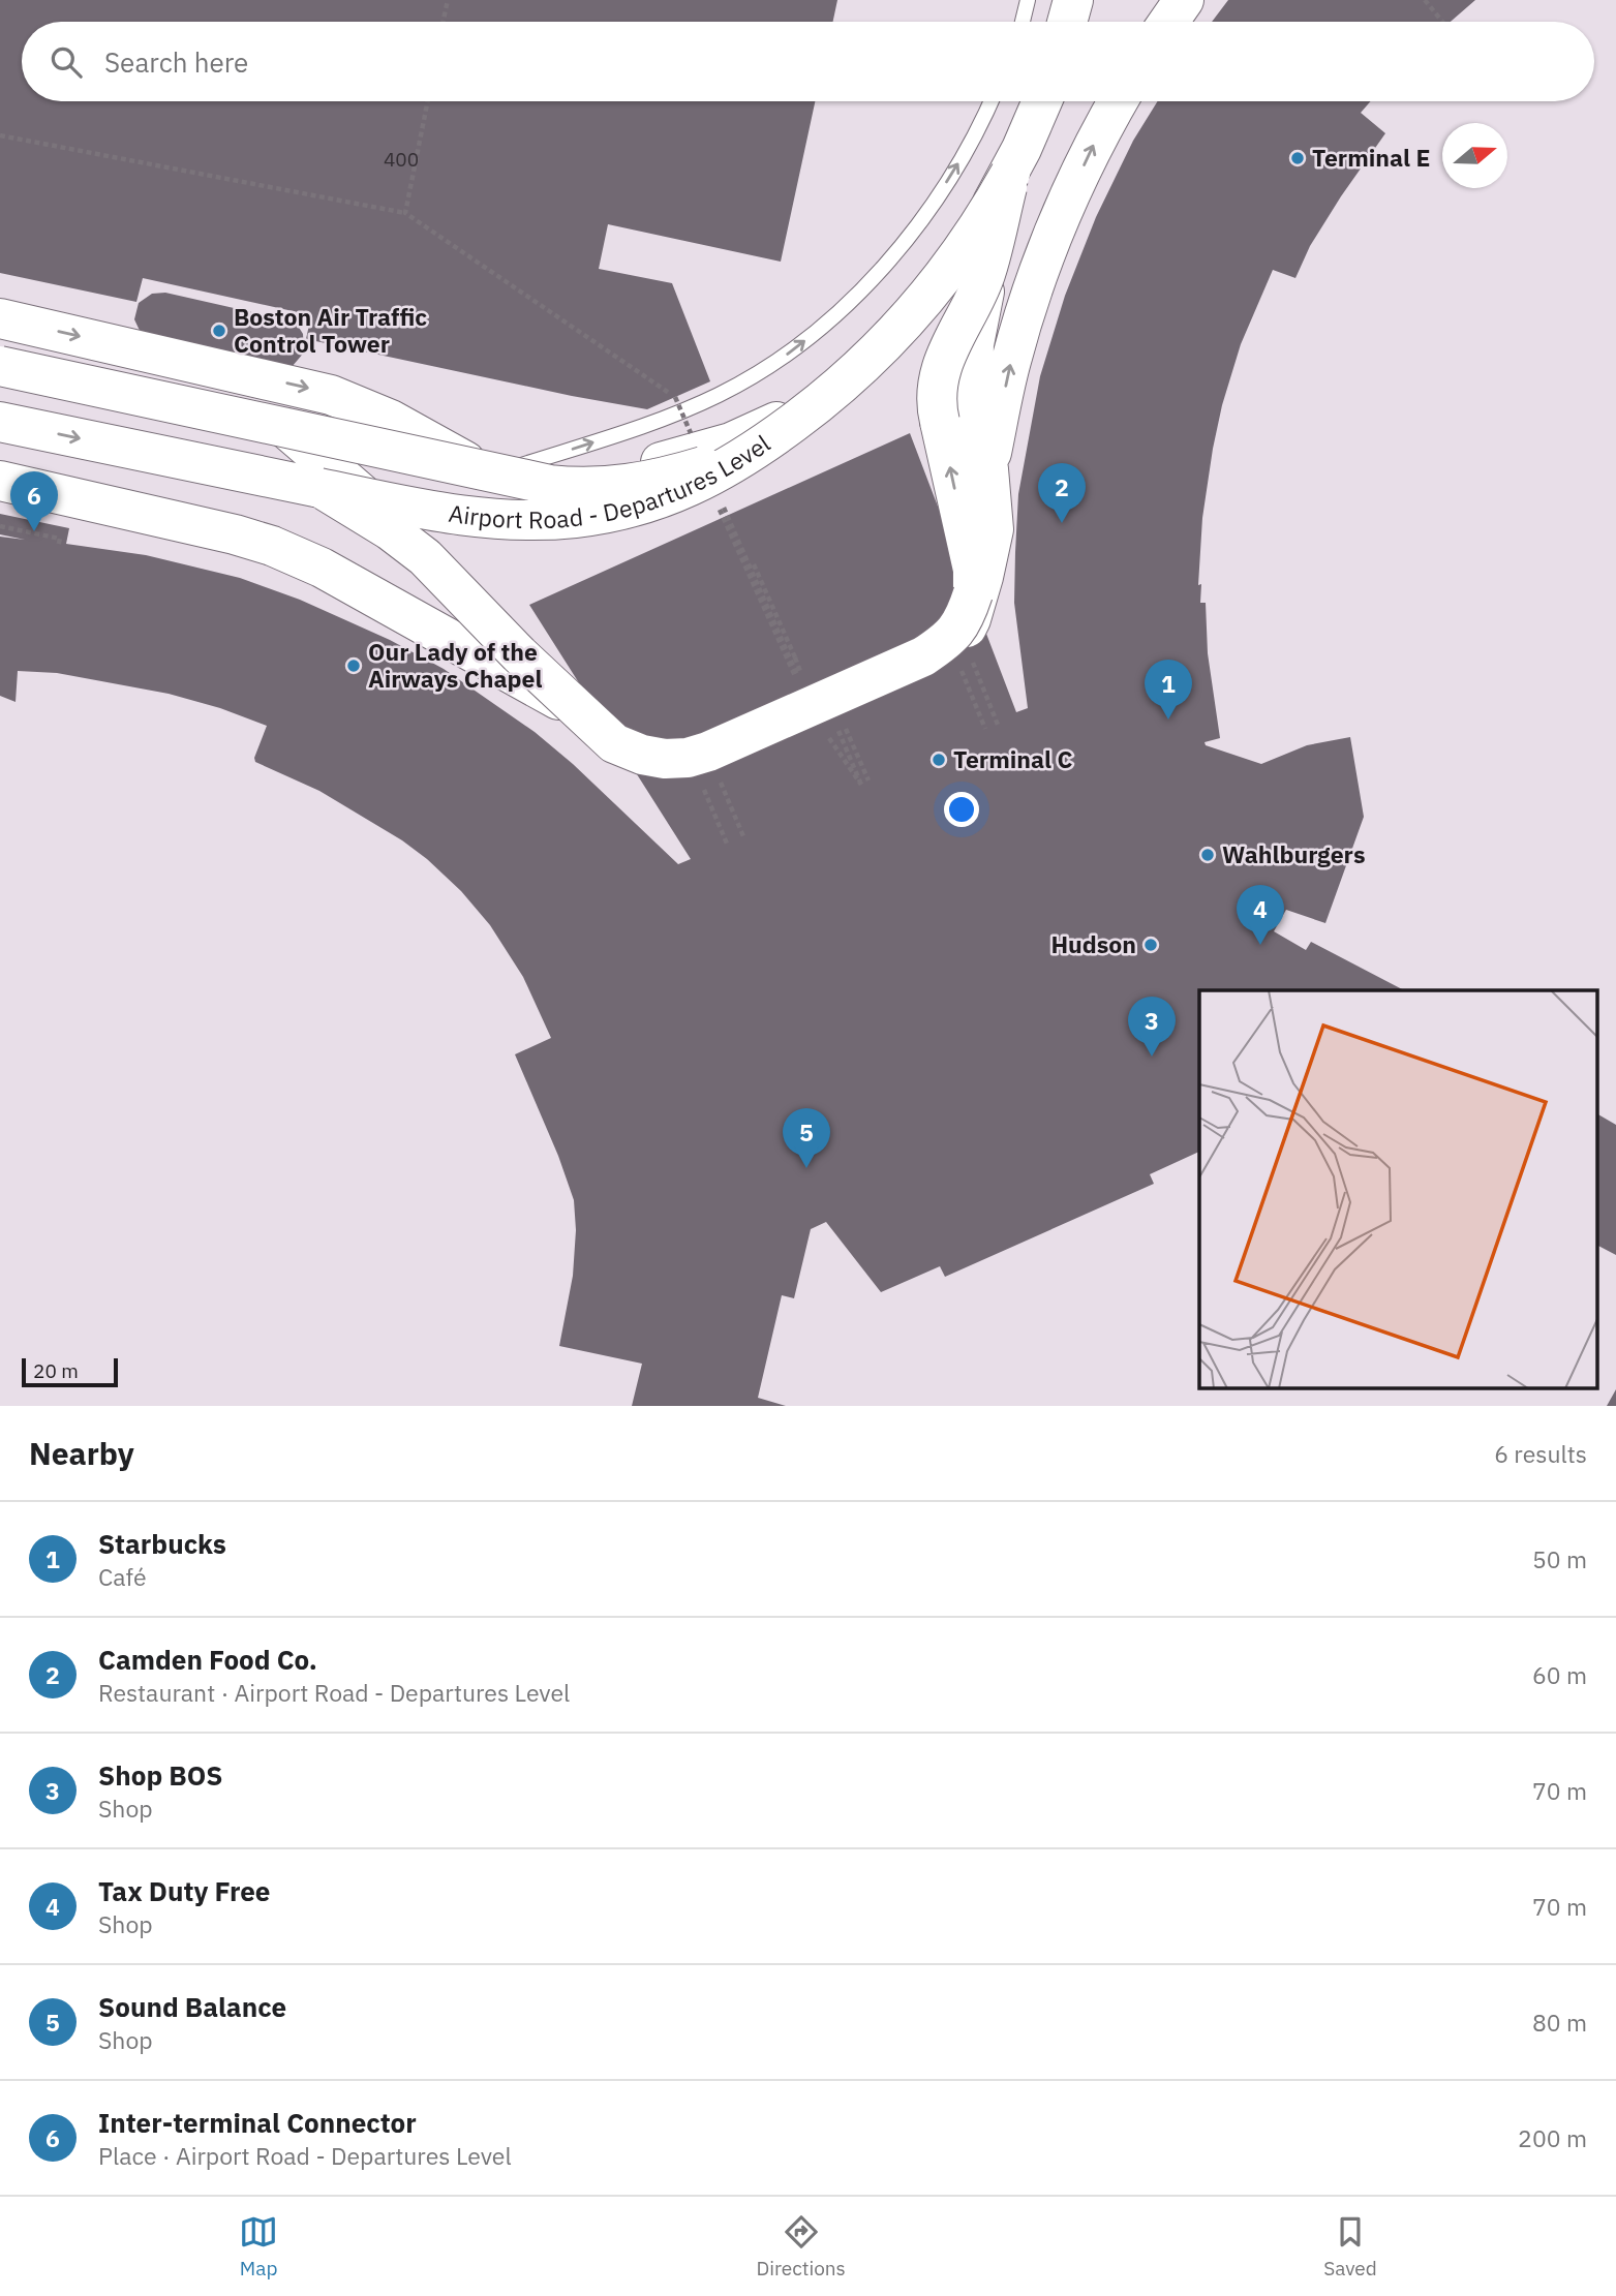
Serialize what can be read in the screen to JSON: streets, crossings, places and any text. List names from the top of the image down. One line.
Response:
{"streets":{"main road":["Airport Road - Departures Level"]},"places":["Terminal E","Boston Air Traffic Control Tower","Our Lady of the Airways Chapel","Terminal C","Wahlburgers","Hudson"],"house_numbers":["400"],"scale_bar":"20 m","north":"right","page":{"search":"Search here","pins":["2","6","1","4","3","5"],"scale":"20 m","heading":["Nearby","6 results"],"list":[{"mark":"1","name":"Starbucks","note":"Café","value":"50 m"},{"mark":"2","name":"Camden Food Co.","note":"Restaurant · Airport Road - Departures Level","value":"60 m"},{"mark":"3","name":"Shop BOS","note":"Shop","value":"70 m"},{"mark":"4","name":"Tax Duty Free","note":"Shop","value":"70 m"},{"mark":"5","name":"Sound Balance","note":"Shop","value":"80 m"},{"mark":"6","name":"Inter-terminal Connector","note":"Place · Airport Road - Departures Level","value":"200 m"}],"nav":["Map","Directions","Saved"]}}
